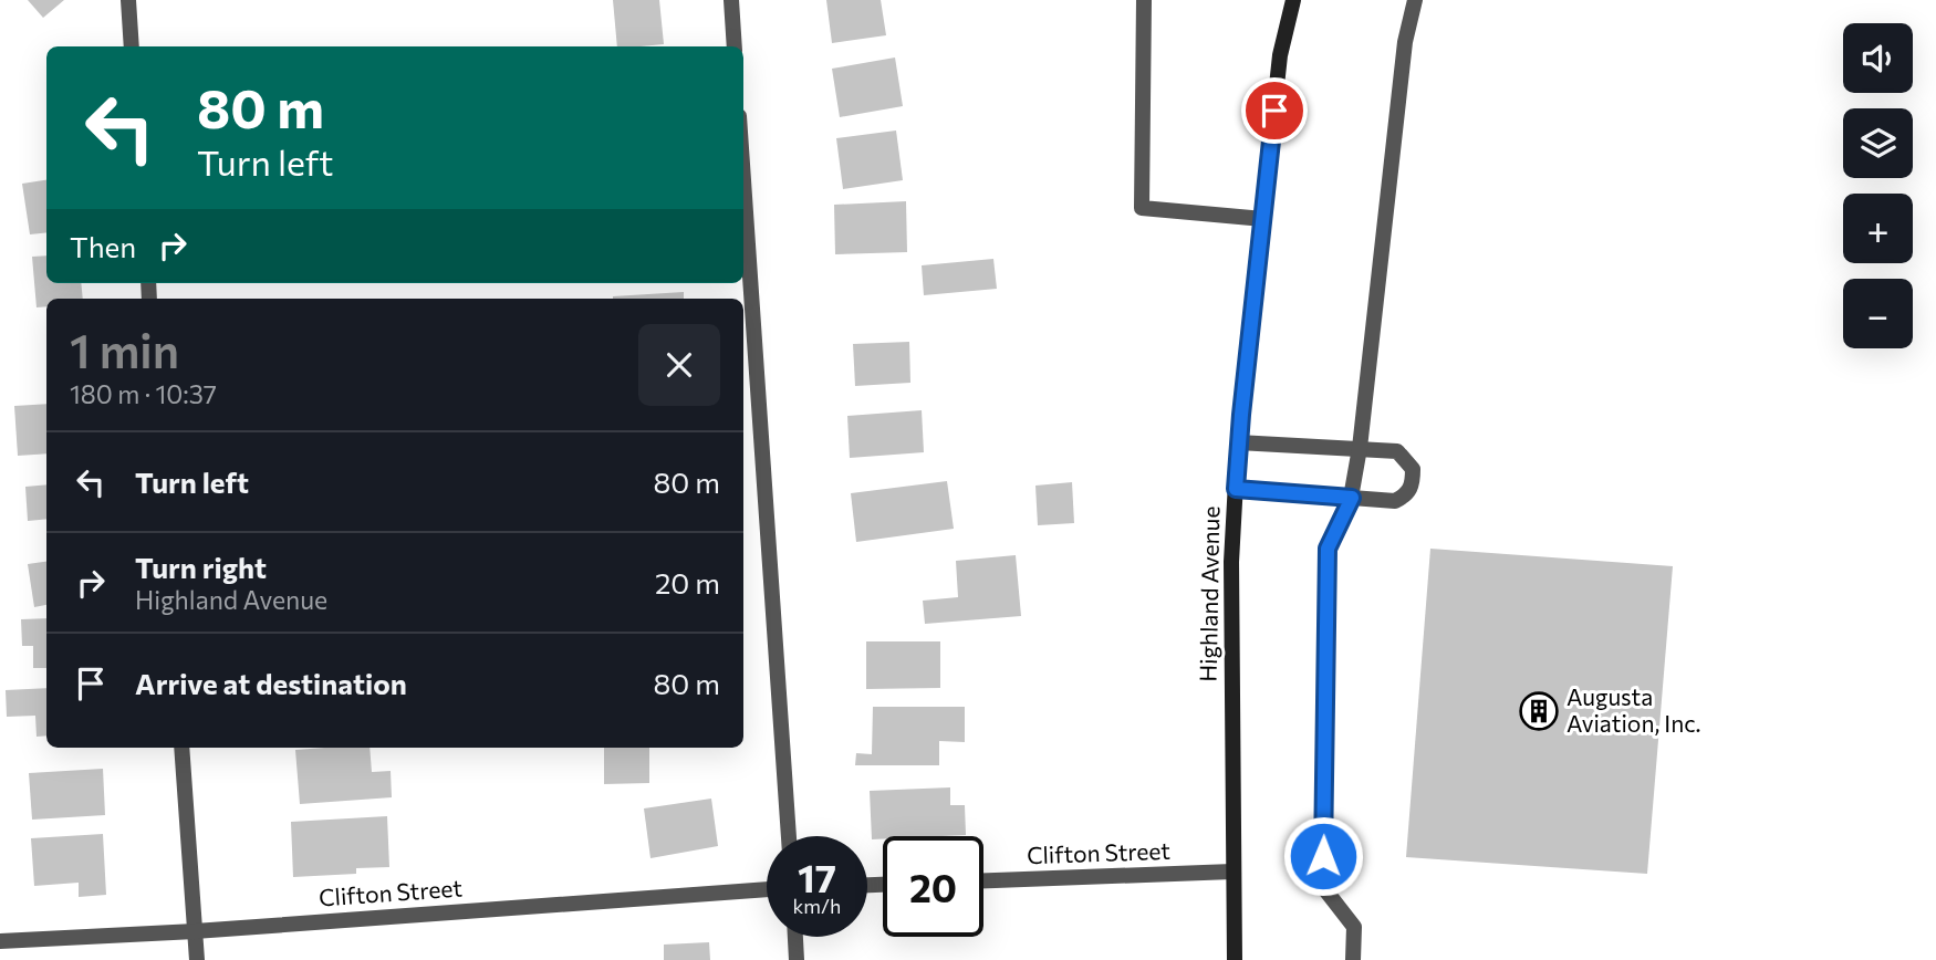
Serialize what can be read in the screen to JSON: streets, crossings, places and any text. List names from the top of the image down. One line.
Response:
{"streets":{"main road":["Highland Avenue"],"street":["Clifton Street"]},"crossings":[["Highland Avenue","Clifton Street"]],"places":{"building":["Augusta Aviation, Inc."]},"page":{"map_buttons":["+","−"],"turn":["80 m","Turn left"],"then":"Then","heading":["1 min","180 m · 10:37"],"list":[{"name":"Turn left","value":"80 m"},{"name":"Turn right","note":"Highland Avenue","value":"20 m"},{"name":"Arrive at destination","value":"80 m"}],"speed":"17 km/h","limit":"20"}}
